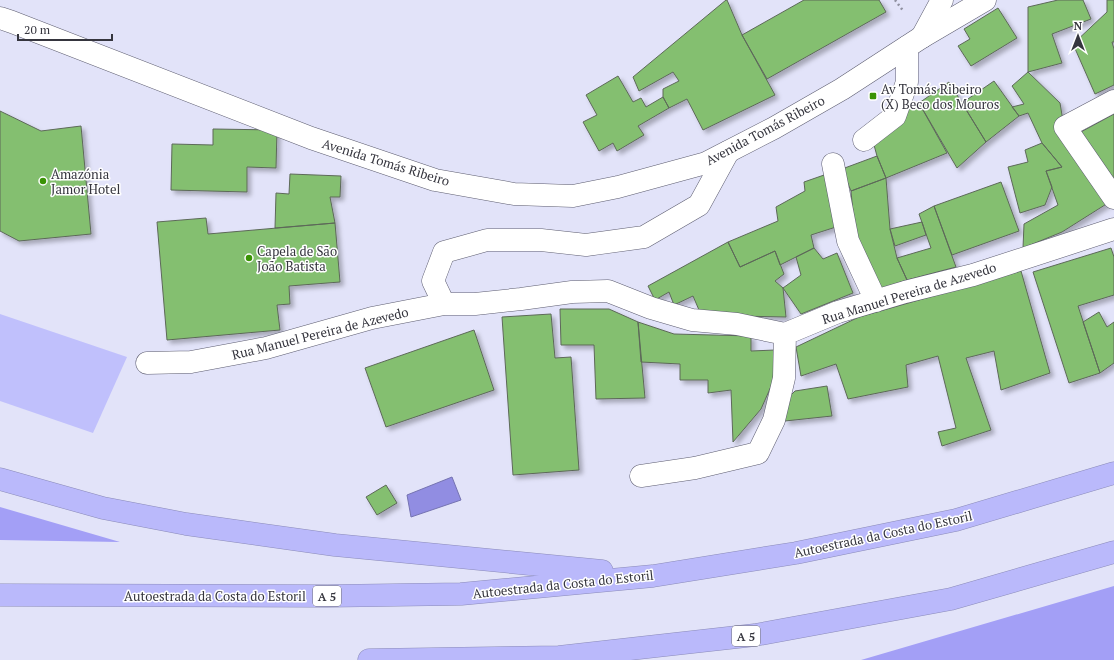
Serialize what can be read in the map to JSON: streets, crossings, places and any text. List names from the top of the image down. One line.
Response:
{"streets":{"highway":["Autoestrada da Costa do Estoril","A 5"],"street":["Avenida Tomás Ribeiro","Rua Manuel Pereira de Azevedo"]},"places":{"transit":["Av Tomás Ribeiro (X) Beco dos Mouros"],"other":["Amazónia Jamor Hotel","Capela de São João Batista"]},"scale_bar":"20 m","north":"top"}
